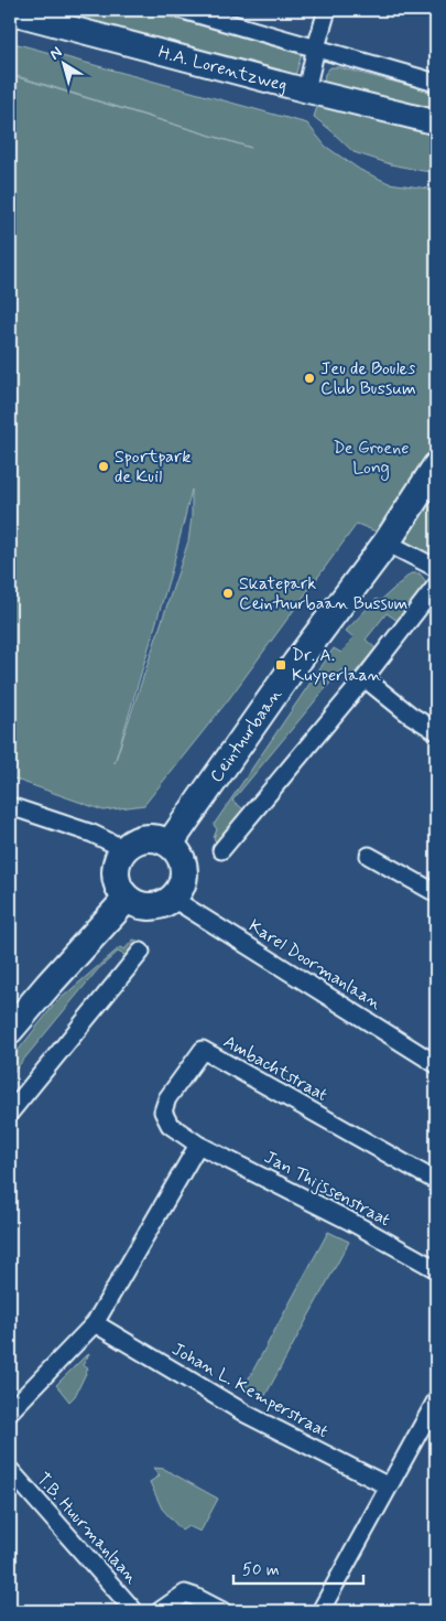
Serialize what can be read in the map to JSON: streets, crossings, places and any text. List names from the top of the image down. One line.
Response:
{"streets":{"main road":["Ceintuurbaan"],"street":["H.A. Lorentzweg","Karel Doormanlaan","Ambachtstraat","Jan Thijssenstraat","Johan L. Kemperstraat","T.B. Huurmanlaan"]},"crossings":[["Ceintuurbaan","Karel Doormanlaan"],["Ambachtstraat","Jan Thijssenstraat"]],"parks":["De Groene Long"],"places":{"other":["Jeu de Boules Club Bussum","Sportpark de Kuil","Skatepark Ceintuurbaan Bussum"],"transit":["Dr. A. Kuyperlaan"]},"scale_bar":"50 m","north":"top left"}
